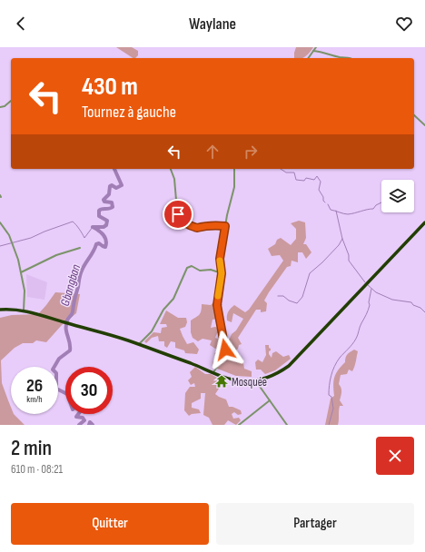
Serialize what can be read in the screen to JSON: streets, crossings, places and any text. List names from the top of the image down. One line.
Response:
{"water":["Gbangban"],"places":{"temple":["Mosquée"]},"page":{"header":"Waylane","turn":["430 m","Tournez à gauche"],"speed":"26 km/h","limit":"30","heading":["2 min","610 m · 08:21"],"buttons":["Quitter","Partager"]}}
